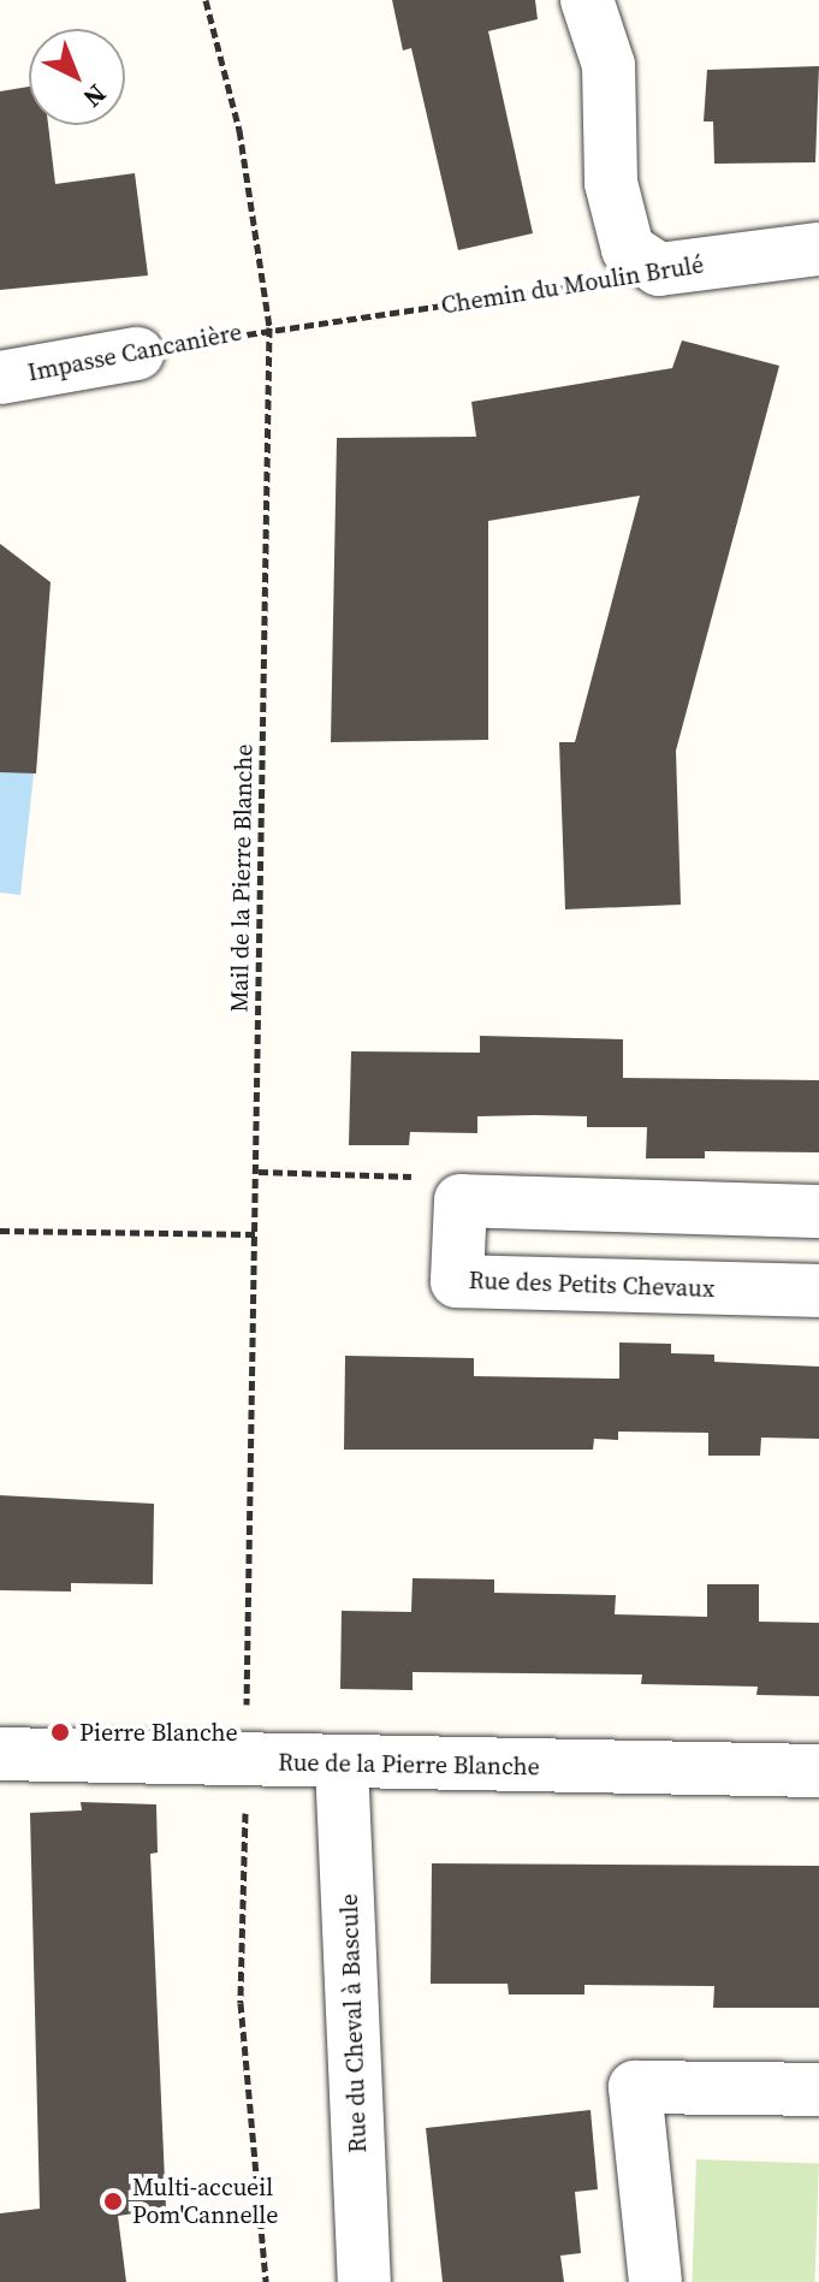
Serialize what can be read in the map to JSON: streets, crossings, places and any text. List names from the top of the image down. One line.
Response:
{"streets":{"street":["Chemin du Moulin Brulé","Impasse Cancanière","Rue des Petits Chevaux","Rue de la Pierre Blanche","Rue du Cheval à Bascule"],"path":["Mail de la Pierre Blanche"]},"crossings":[["Chemin du Moulin Brulé","Impasse Cancanière"],["Chemin du Moulin Brulé","Mail de la Pierre Blanche"],["Impasse Cancanière","Mail de la Pierre Blanche"],["Mail de la Pierre Blanche","Rue de la Pierre Blanche"],["Rue de la Pierre Blanche","Rue du Cheval à Bascule"]],"places":["Pierre Blanche","Multi-accueil Pom'Cannelle"],"north":"bottom right"}
